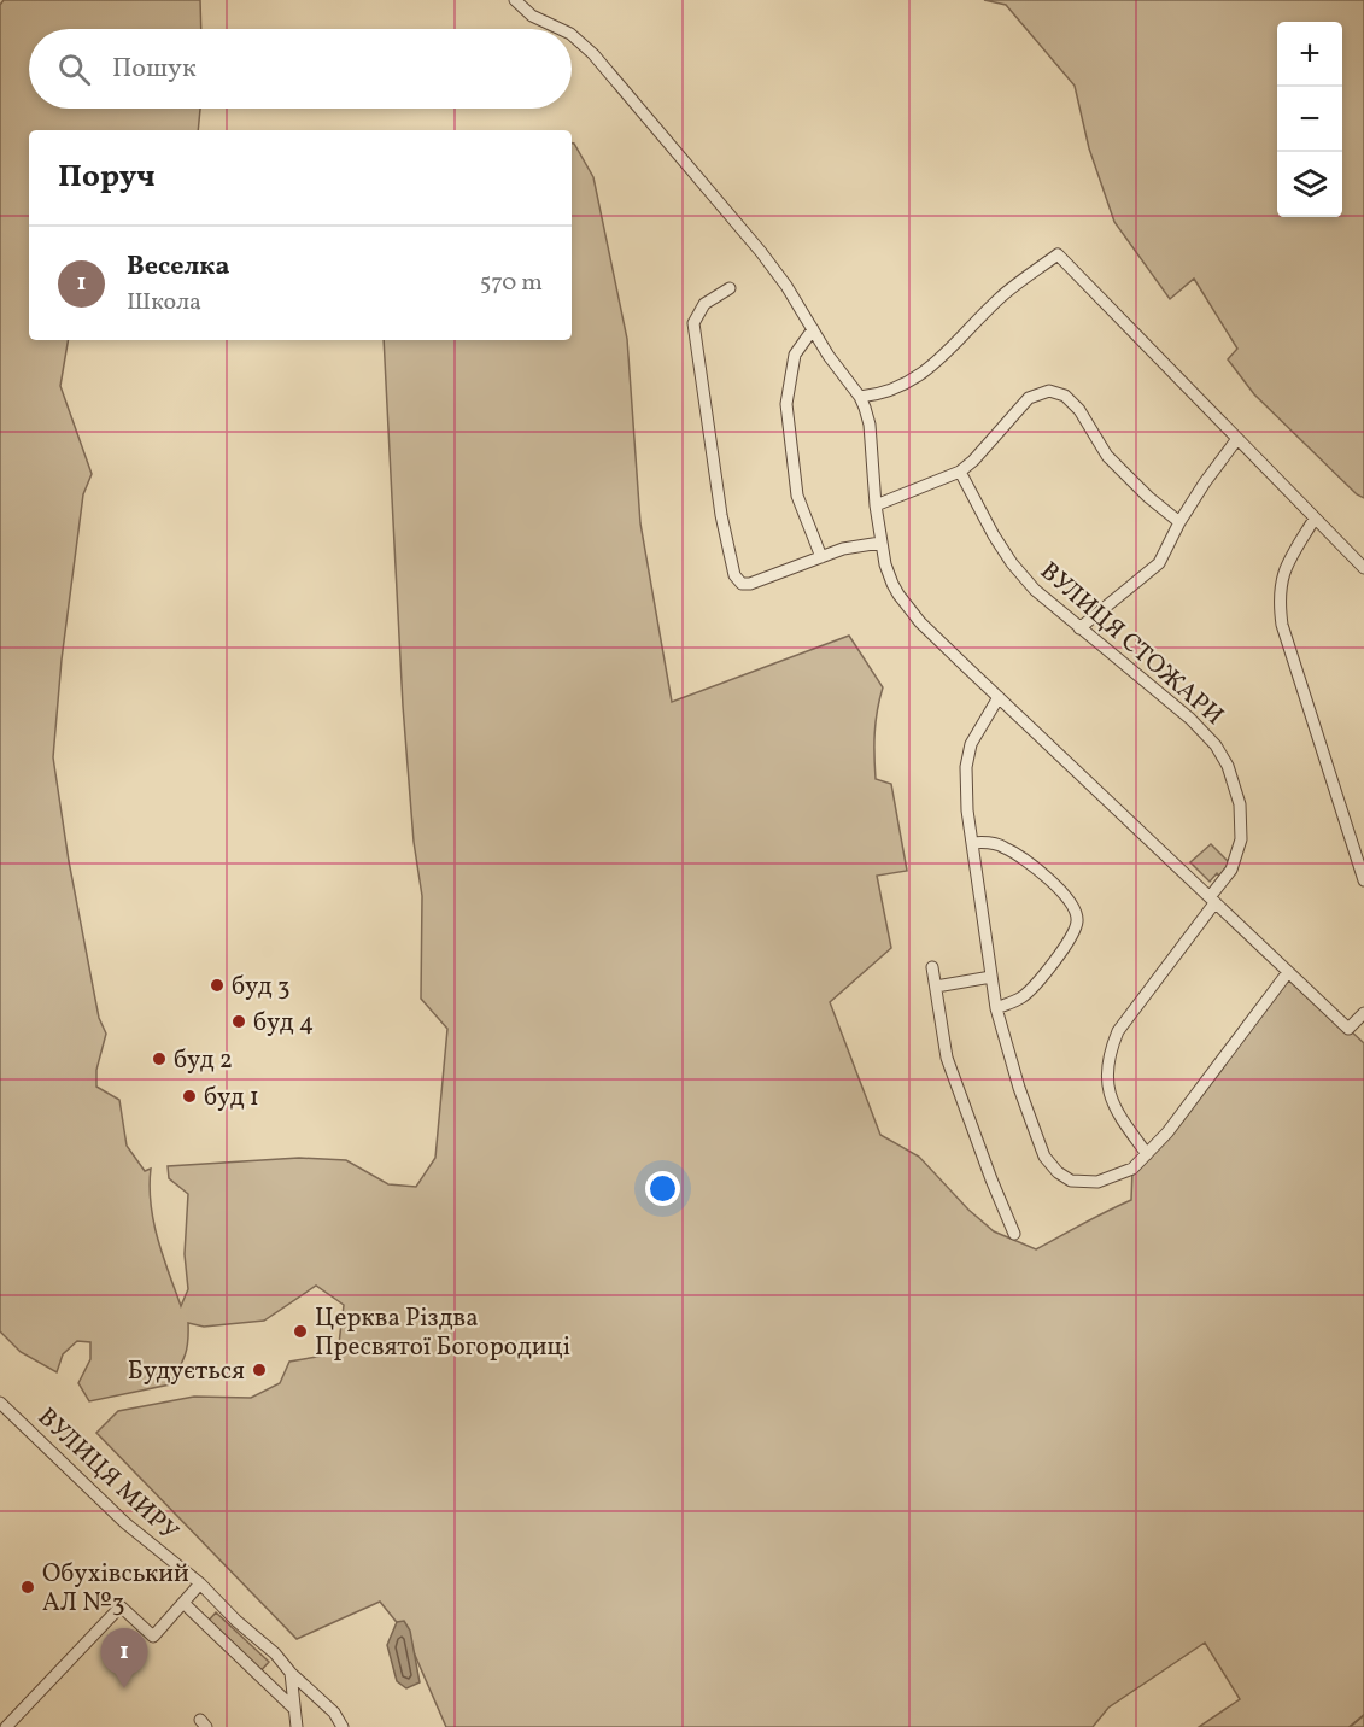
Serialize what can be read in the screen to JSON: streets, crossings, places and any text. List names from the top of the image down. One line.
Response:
{"streets":{"street":["ВУЛИЦЯ СТОЖАРИ","ВУЛИЦЯ МИРУ"]},"places":["буд 3","буд 4","буд 2","буд 1","Церква Різдва Пресвятої Богородиці","Будується","Обухівський АЛ №3"],"page":{"map_buttons":["+","−"],"search":"Пошук","heading":"Поруч","list":[{"mark":"1","name":"Веселка","note":"Школа","value":"570 m"}],"pins":"1"}}
